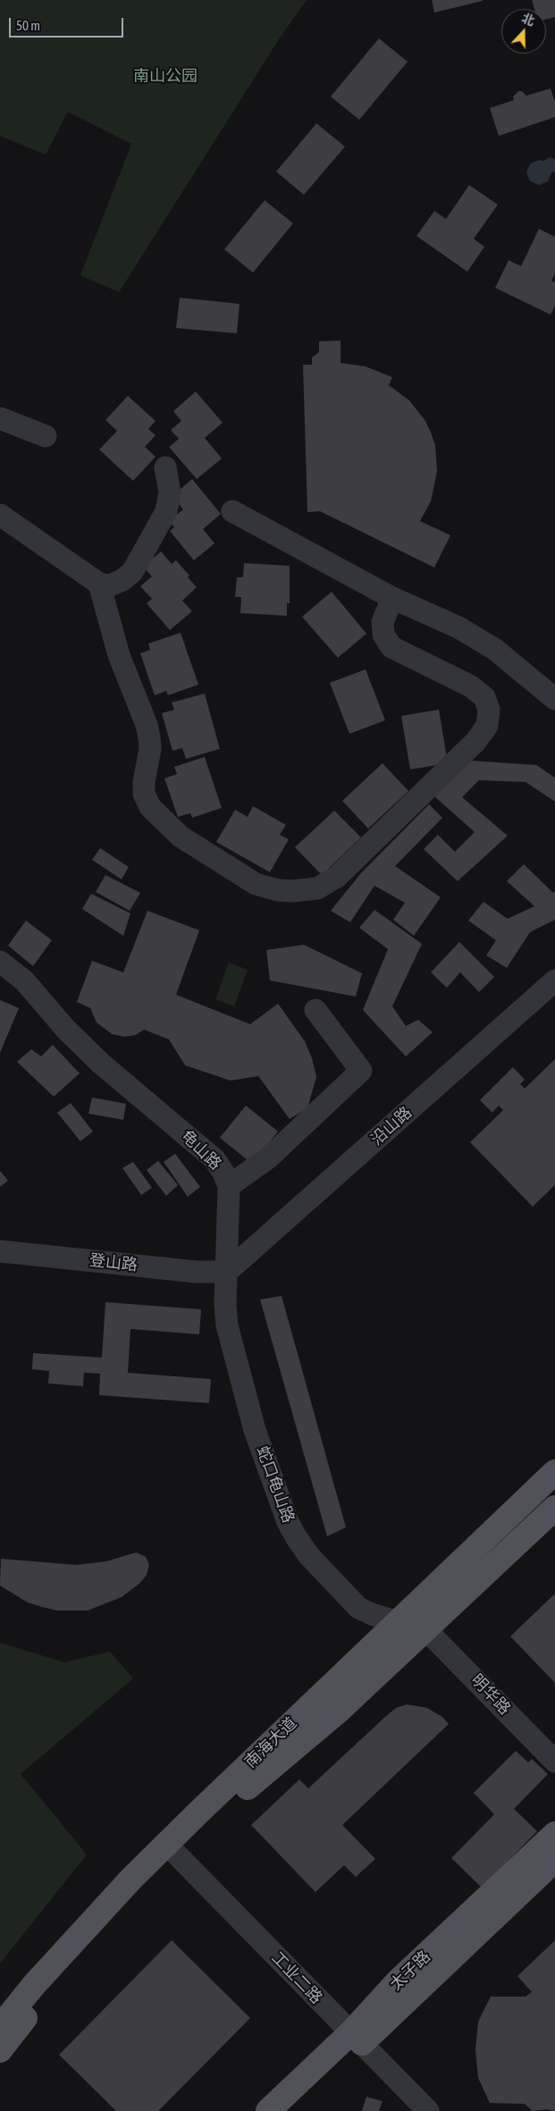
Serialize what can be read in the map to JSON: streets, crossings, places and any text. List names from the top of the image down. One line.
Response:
{"streets":{"main road":["南海大道","太子路"],"street":["沿山路","龟山路","登山路","蛇口龟山路","明华路","工业二路"]},"crossings":[["沿山路","龟山路"],["沿山路","登山路"],["沿山路","蛇口龟山路"],["龟山路","登山路"],["龟山路","蛇口龟山路"],["登山路","蛇口龟山路"],["蛇口龟山路","明华路"],["蛇口龟山路","南海大道"],["明华路","南海大道"],["南海大道","工业二路"],["太子路","工业二路"]],"parks":["南山公园"],"scale_bar":"50 m","north":"top"}
